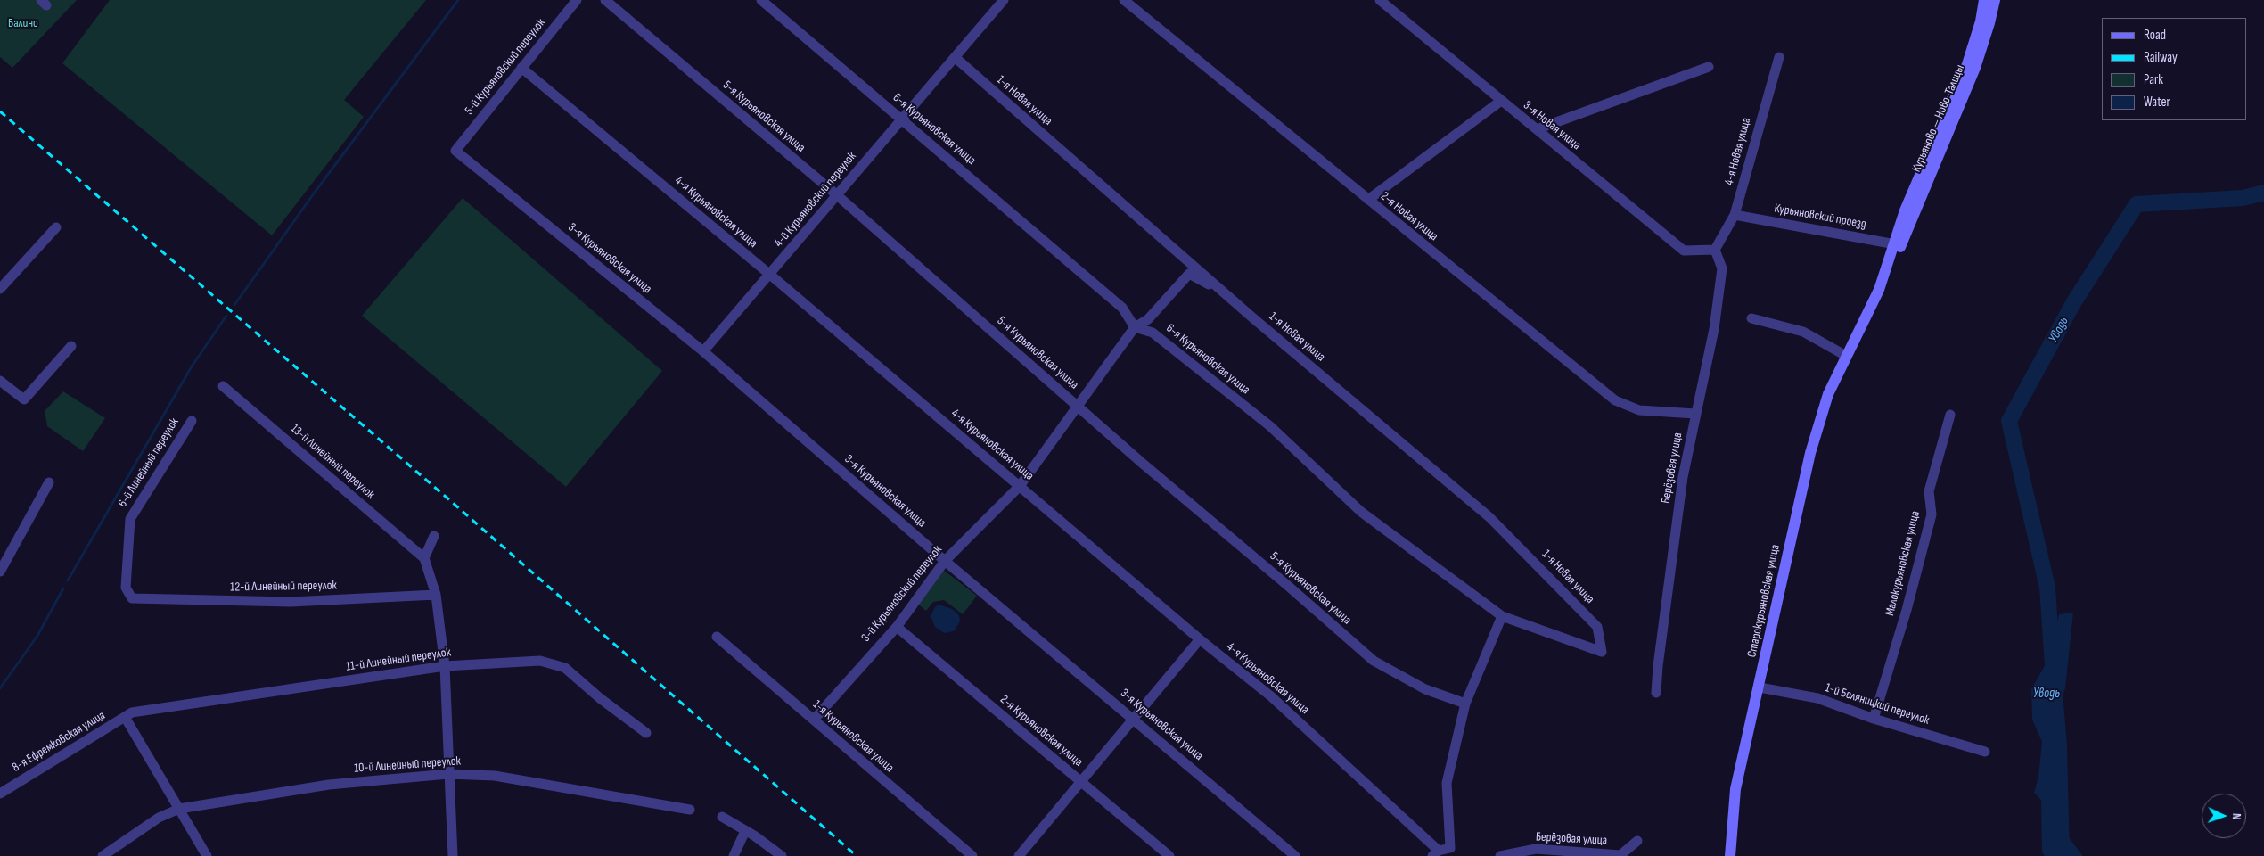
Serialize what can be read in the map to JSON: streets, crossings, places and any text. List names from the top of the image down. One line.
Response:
{"streets":{"main road":["Курьяново — Ново-Талицы","Старокурьяновская улица"],"street":["5-й Курьяновский переулок","1-я Новая улица","5-я Курьяновская улица","3-я Новая улица","6-я Курьяновская улица","4-я Новая улица","4-й Курьяновский переулок","4-я Курьяновская улица","2-я Новая улица","Курьяновский проезд","3-я Курьяновская улица","13-й Линейный переулок","6-й Линейный переулок","Берёзовая улица","Малокурьяновская улица","12-й Линейный переулок","3-й Курьяновский переулок","11-й Линейный переулок","1-й Беляницкий переулок","2-я Курьяновская улица","1-я Курьяновская улица","8-я Ефремковская улица","10-й Линейный переулок"]},"crossings":[["5-й Курьяновский переулок","4-я Курьяновская улица"],["5-й Курьяновский переулок","3-я Курьяновская улица"],["1-я Новая улица","6-я Курьяновская улица"],["1-я Новая улица","4-й Курьяновский переулок"],["1-я Новая улица","3-й Курьяновский переулок"],["5-я Курьяновская улица","4-й Курьяновский переулок"],["5-я Курьяновская улица","3-й Курьяновский переулок"],["Курьяново — Ново-Талицы","Курьяновский проезд"],["Курьяново — Ново-Талицы","Старокурьяновская улица"],["3-я Новая улица","4-я Новая улица"],["3-я Новая улица","Берёзовая улица"],["6-я Курьяновская улица","4-й Курьяновский переулок"],["6-я Курьяновская улица","3-й Курьяновский переулок"],["4-я Новая улица","Курьяновский проезд"],["4-я Новая улица","Берёзовая улица"],["4-й Курьяновский переулок","4-я Курьяновская улица"],["4-й Курьяновский переулок","3-я Курьяновская улица"],["4-я Курьяновская улица","3-й Курьяновский переулок"],["2-я Новая улица","Берёзовая улица"],["Курьяновский проезд","Старокурьяновская улица"],["3-я Курьяновская улица","3-й Курьяновский переулок"],["6-й Линейный переулок","12-й Линейный переулок"],["Малокурьяновская улица","1-й Беляницкий переулок"],["3-й Курьяновский переулок","2-я Курьяновская улица"],["3-й Курьяновский переулок","1-я Курьяновская улица"],["Старокурьяновская улица","1-й Беляницкий переулок"],["11-й Линейный переулок","8-я Ефремковская улица"]],"water":["Уводь"],"parks":["Балино"],"legend":["Road","Railway","Park","Water"],"north":"right"}
